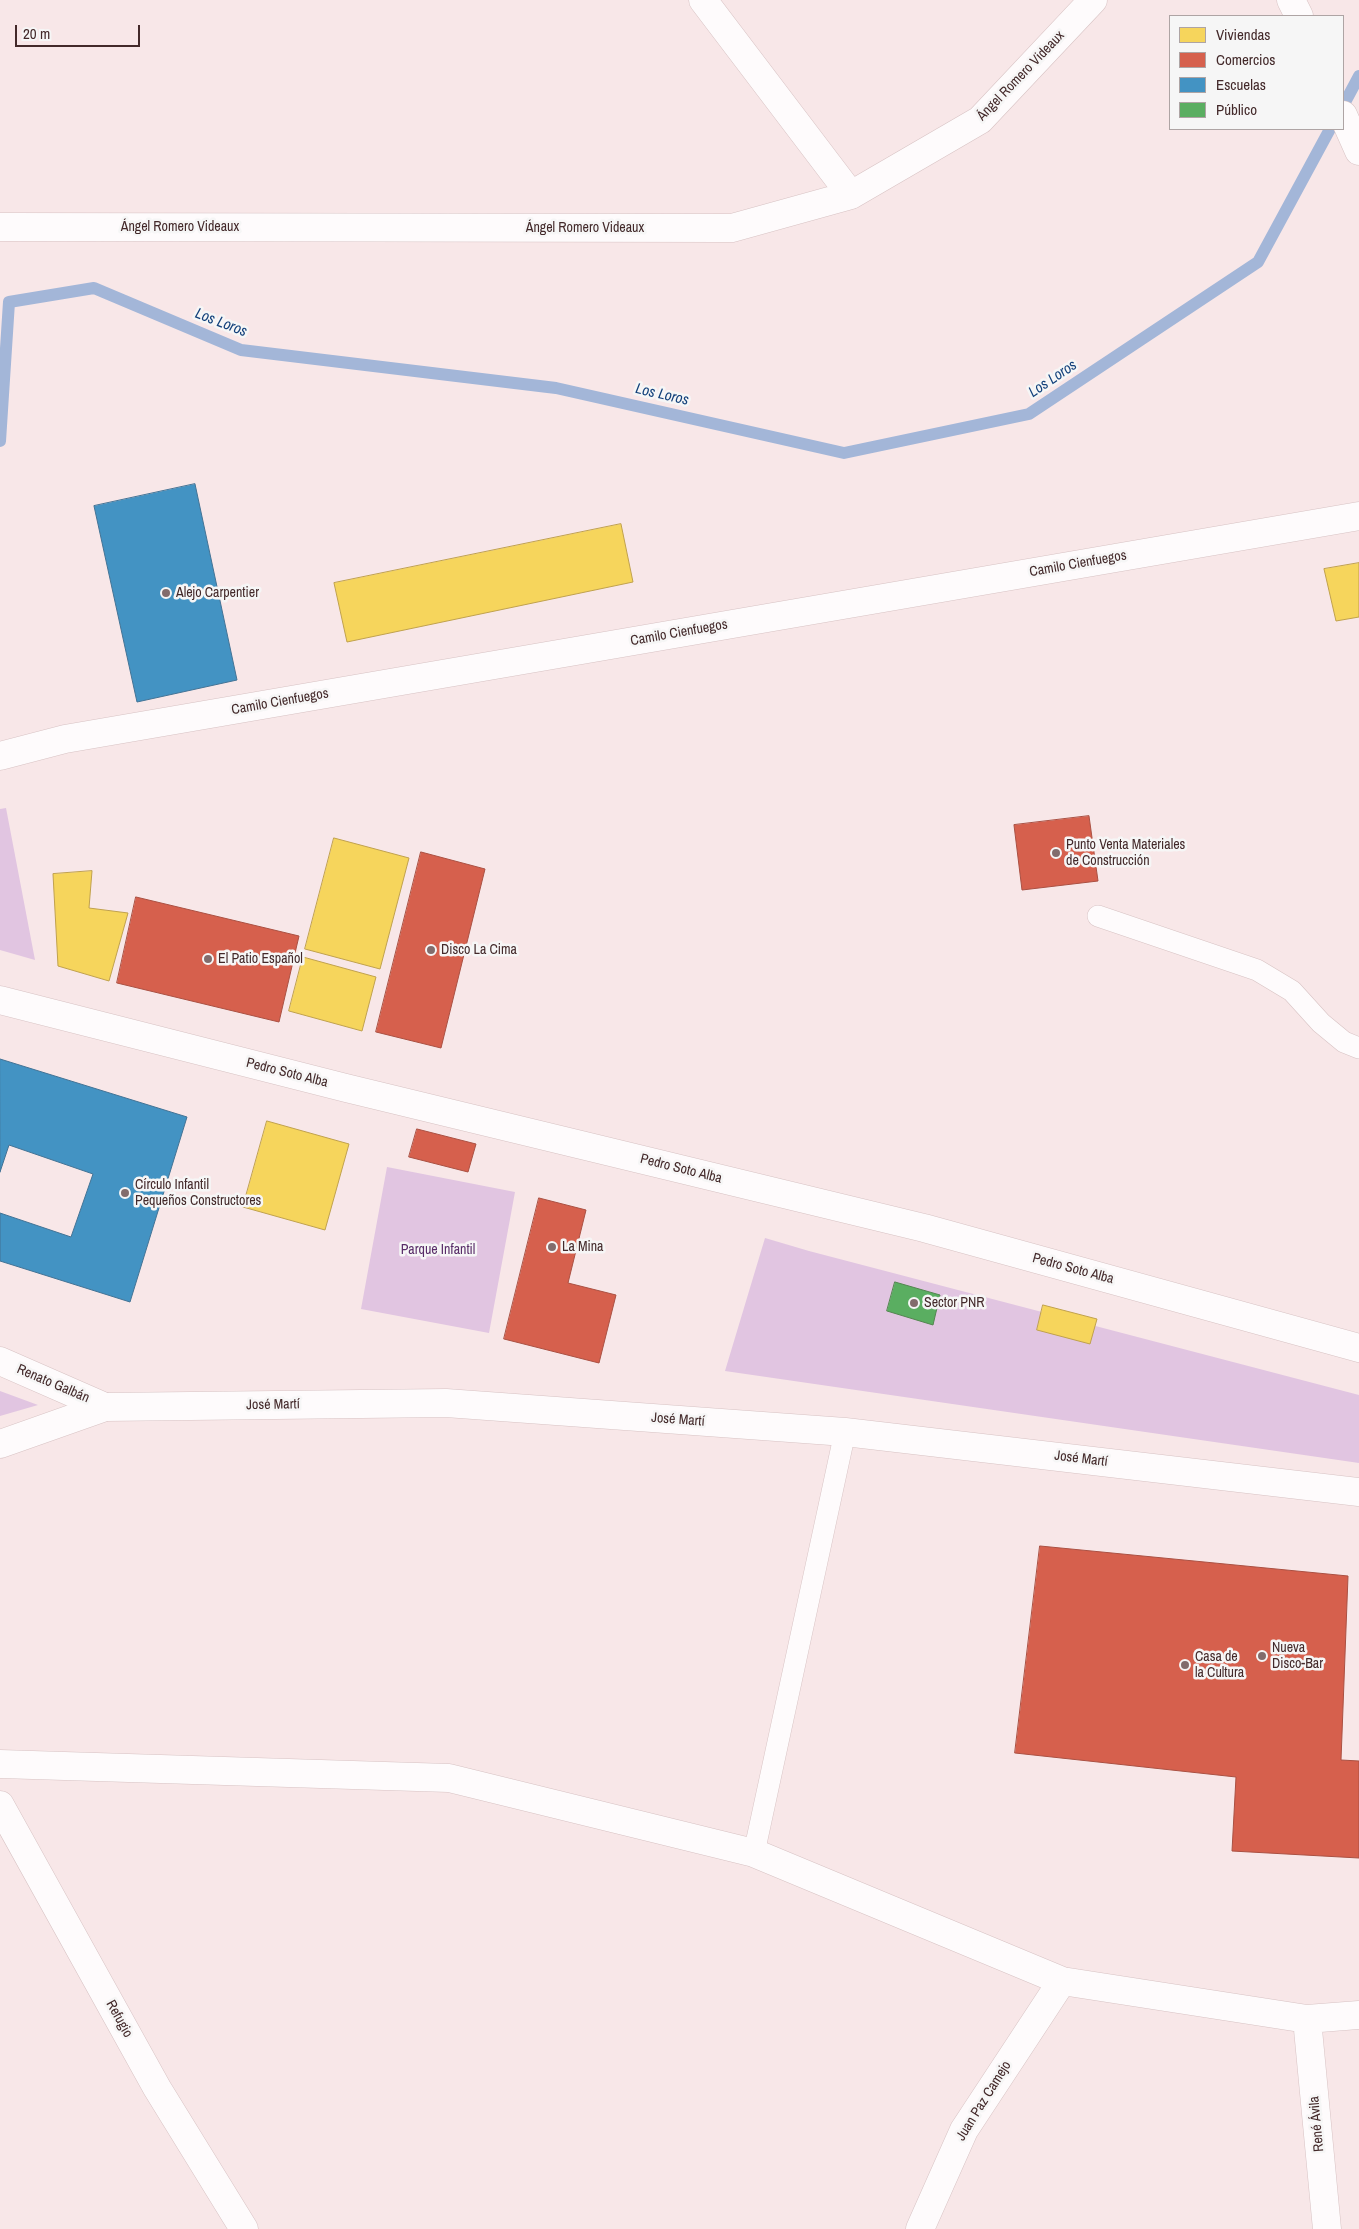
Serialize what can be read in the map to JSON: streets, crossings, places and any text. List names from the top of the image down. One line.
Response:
{"streets":{"street":["Ángel Romero Videaux","Camilo Cienfuegos","Pedro Soto Alba","Renato Galbán","José Martí","Refugio","Juan Paz Camejo","René Ávila"]},"crossings":[["Renato Galbán","José Martí"]],"water":["Los Loros"],"parks":["Parque Infantil"],"places":["Alejo Carpentier","Punto Venta Materiales de Construcción","Disco La Cima","El Patio Español","Círculo Infantil Pequeños Constructores","La Mina","Sector PNR","Nueva Disco-Bar","Casa de la Cultura"],"legend":["Viviendas","Comercios","Escuelas","Público"],"scale_bar":"20 m"}
